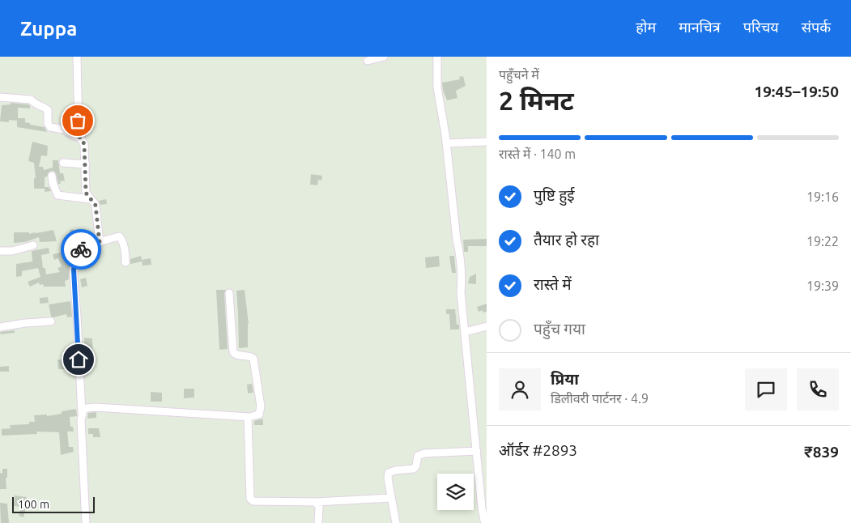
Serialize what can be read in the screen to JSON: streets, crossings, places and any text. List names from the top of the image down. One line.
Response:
{"scale_bar":"100 m","page":{"header":"Zuppa","nav":["होम","मानचित्र","परिचय","संपर्क"],"heading":["2 मिनट","पहुँचने में","19:45–19:50"],"panel":["प्रिया","डिलीवरी पार्टनर · 4.9","ऑर्डर #2893","₹839"],"bar":"रास्ते में · 140 m","list":[["पुष्टि हुई","19:16"],["तैयार हो रहा","19:22"],["रास्ते में","19:39"],"पहुँच गया"],"scale":"100 m"}}
